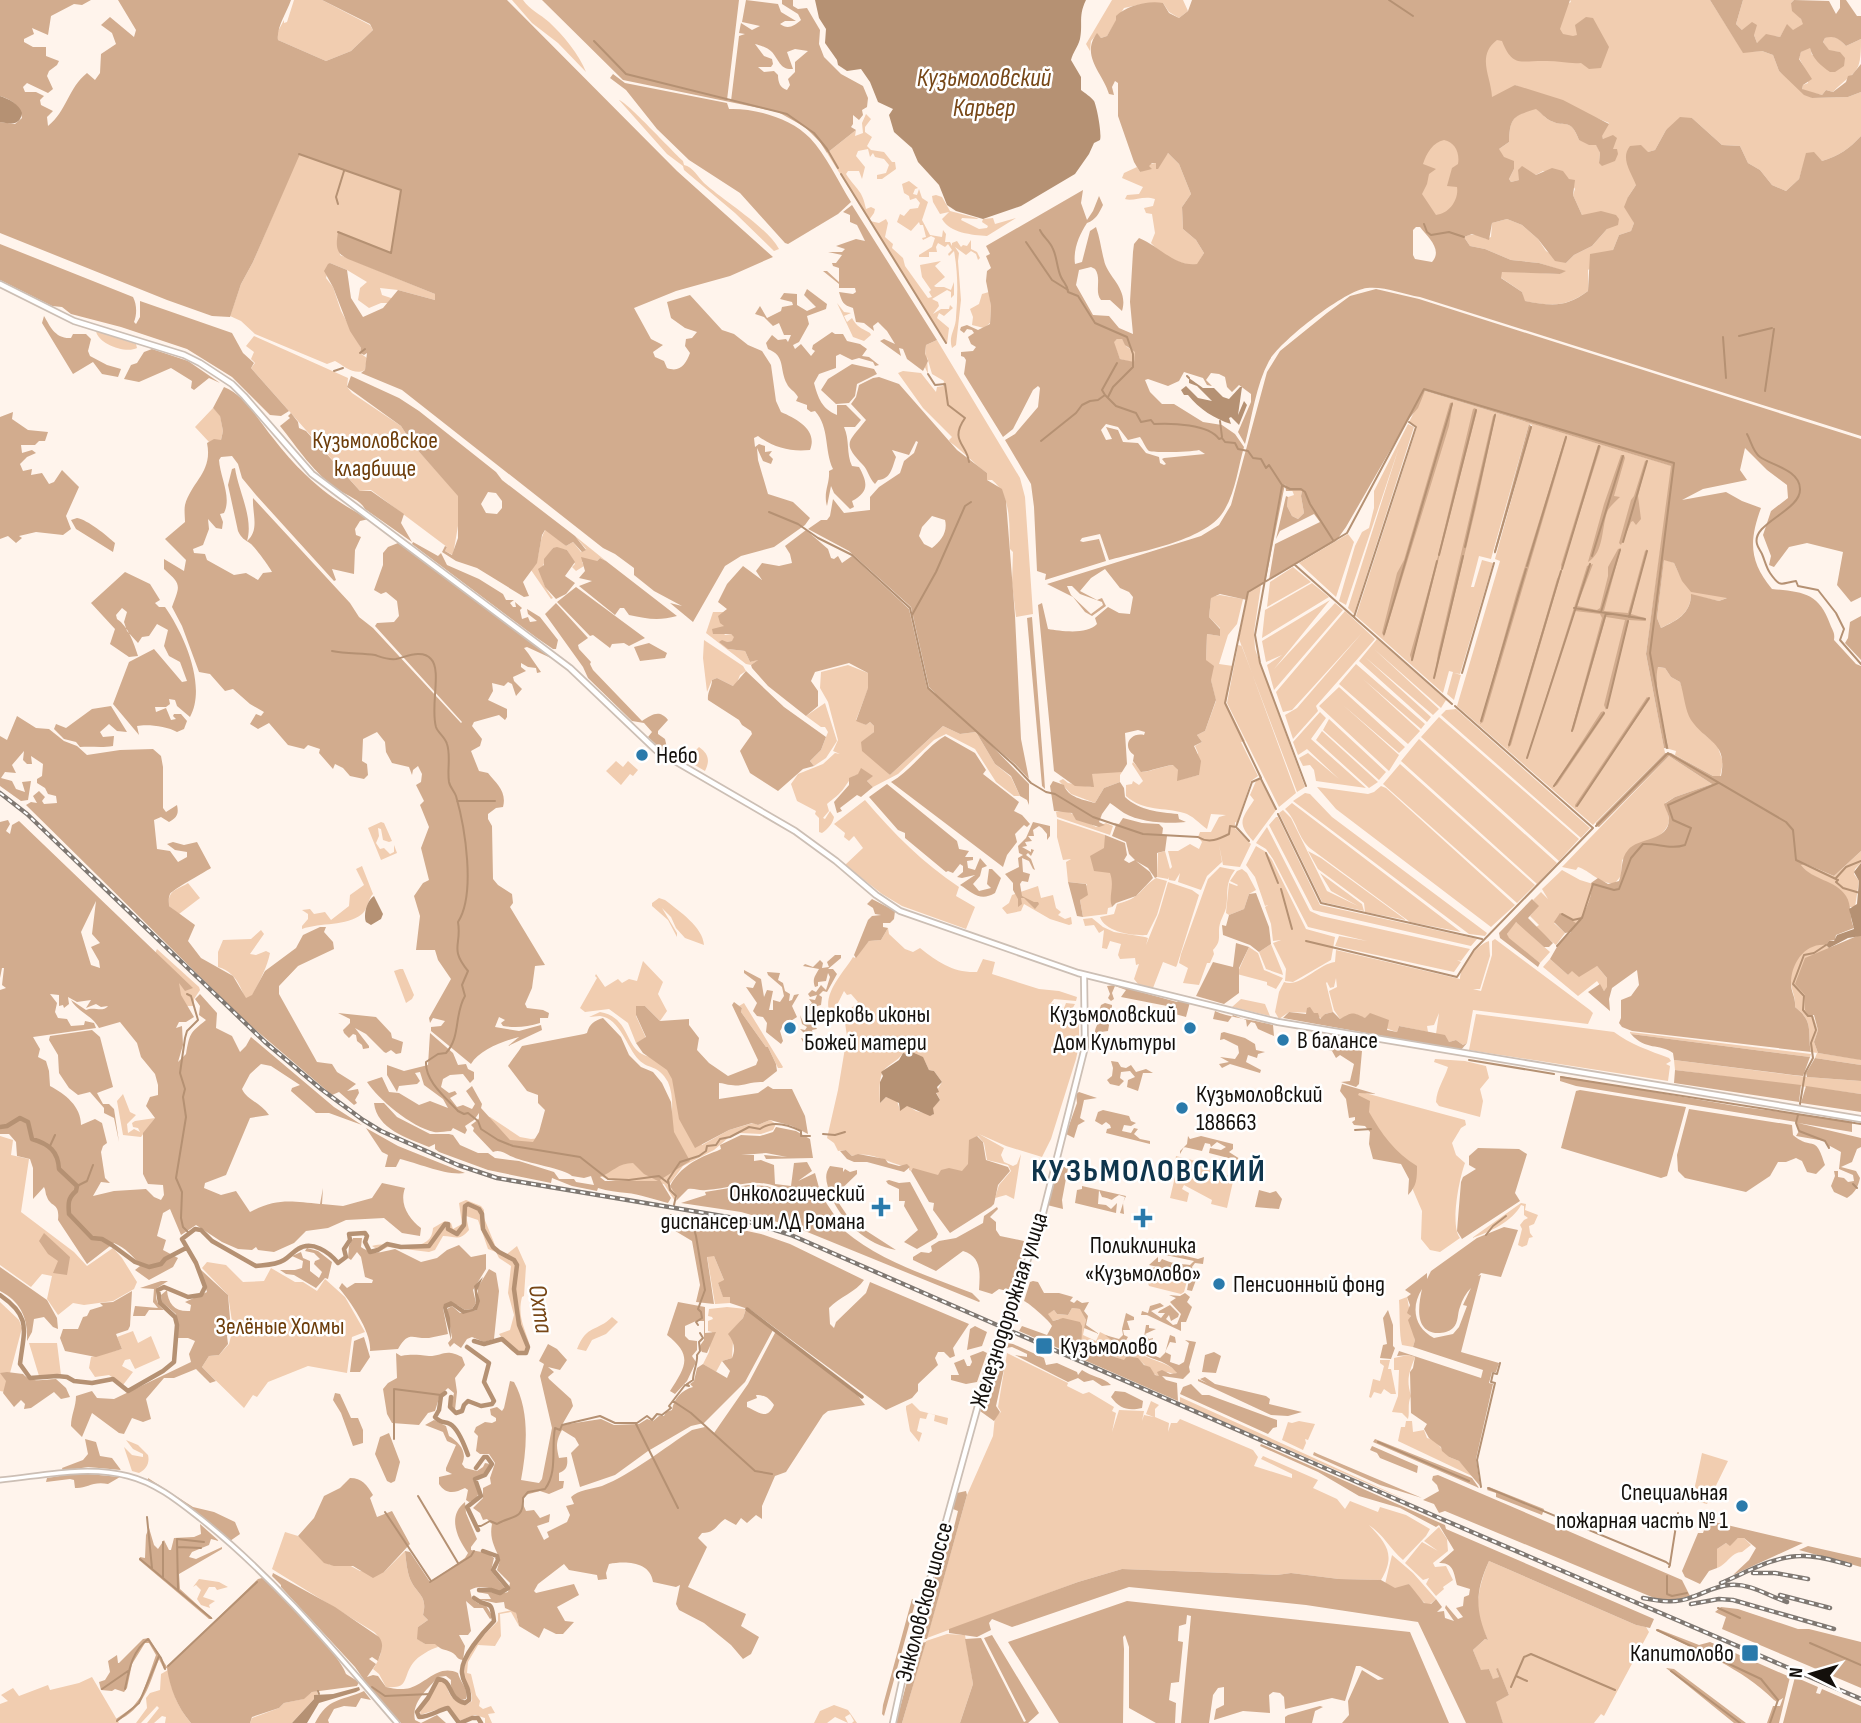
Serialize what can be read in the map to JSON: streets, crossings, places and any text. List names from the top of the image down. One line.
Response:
{"streets":{"main road":["Железнодорожная улица","Энколовское шоссе"]},"crossings":[["Железнодорожная улица","Энколовское шоссе"]],"districts":["КУЗЬМОЛОВСКИЙ"],"water":["Кузьмоловский Карьер","Охта"],"parks":["Кузьмоловское кладбище","Зелёные Холмы"],"places":{"other":["Небо","Церковь иконы Божей матери","Кузьмоловский Дом Культуры","В балансе","Кузьмоловский 188663","Пенсионный фонд","Специальная пожарная часть № 1"],"health":["Онкологический диспансер им.ЛД Романа","Поликлиника «Кузьмолово»"],"transit":["Кузьмолово","Капитолово"]},"north":"left"}
